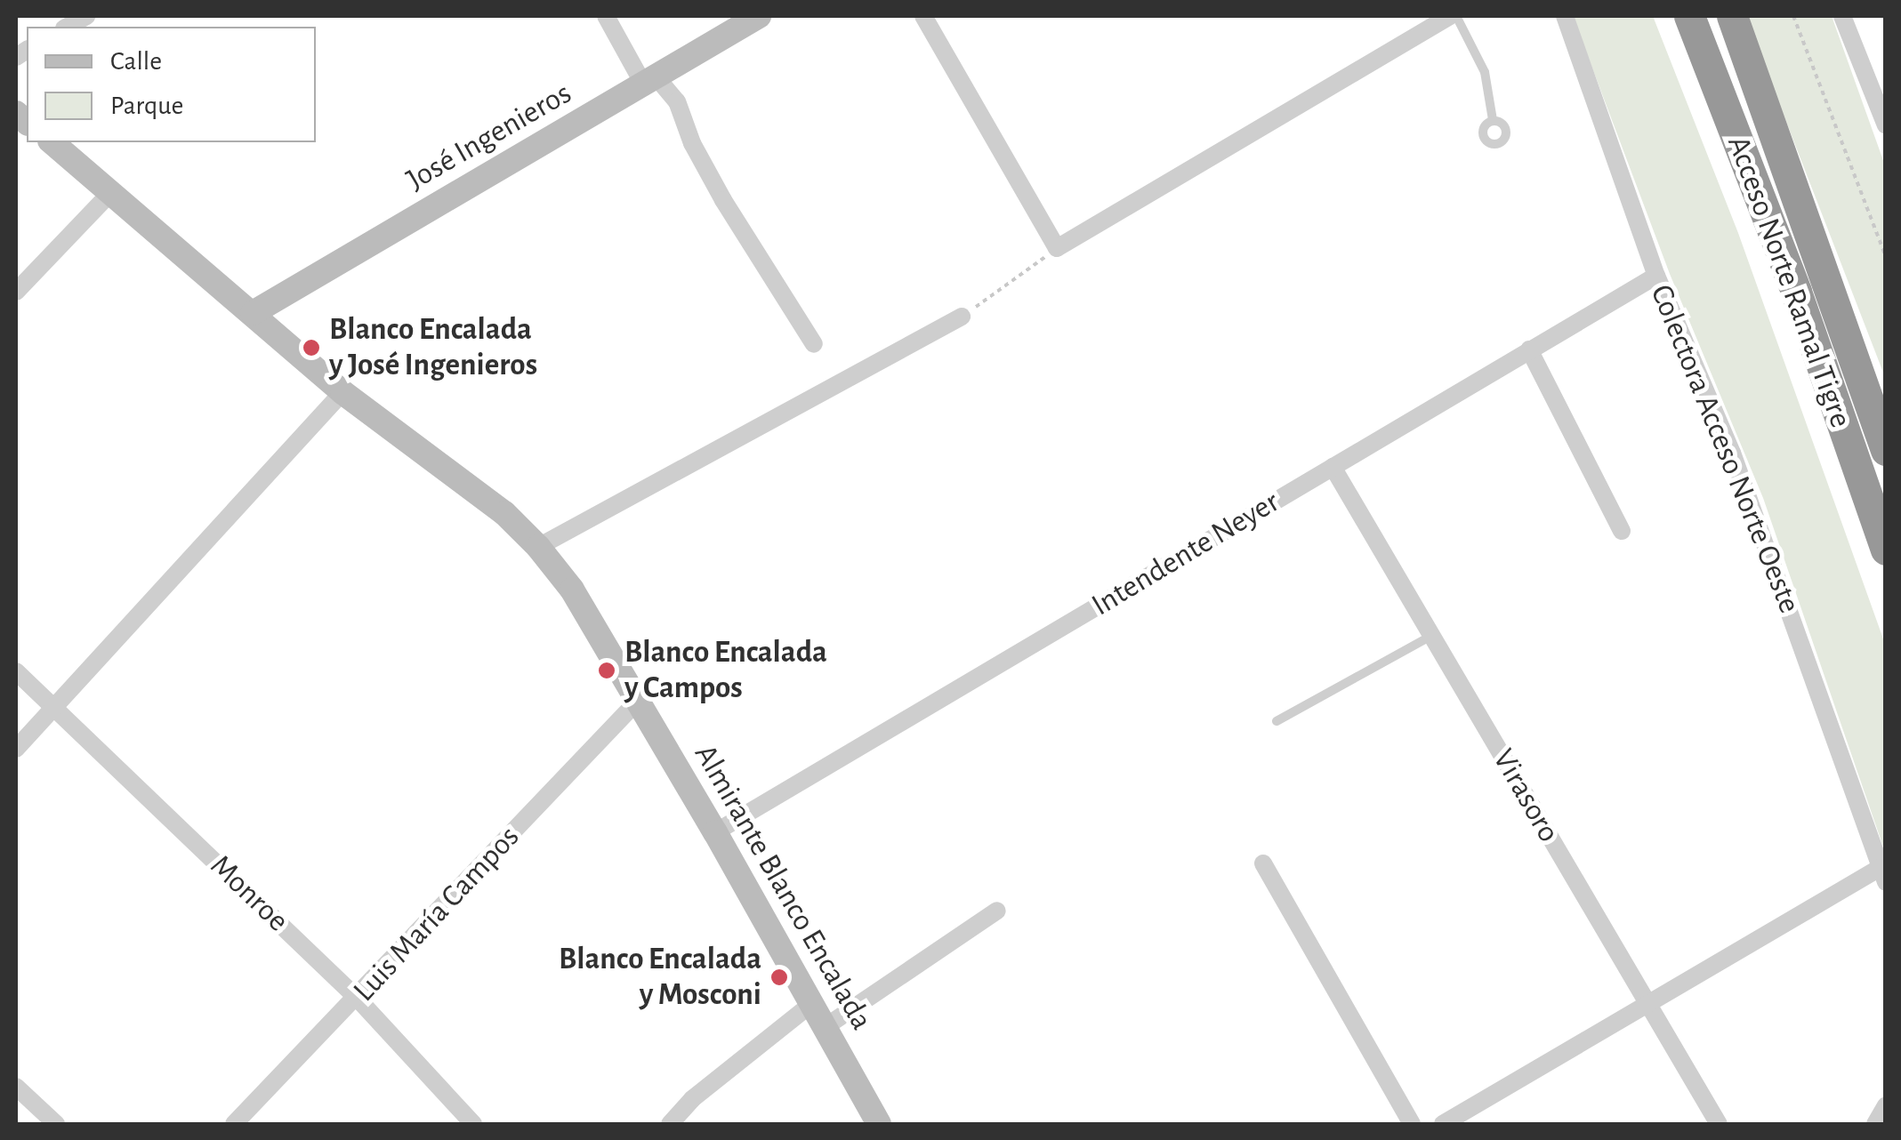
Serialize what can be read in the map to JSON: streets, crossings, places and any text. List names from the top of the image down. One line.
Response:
{"streets":{"highway":["Acceso Norte Ramal Tigre"],"street":["José Ingenieros","Colectora Acceso Norte Oeste","Intendente Neyer","Virasoro","Almirante Blanco Encalada","Monroe","Luis María Campos"]},"crossings":[["José Ingenieros","Almirante Blanco Encalada"],["Colectora Acceso Norte Oeste","Intendente Neyer"],["Intendente Neyer","Virasoro"],["Intendente Neyer","Almirante Blanco Encalada"],["Almirante Blanco Encalada","Luis María Campos"],["Monroe","Luis María Campos"]],"places":["Blanco Encalada y José Ingenieros","Blanco Encalada y Campos","Blanco Encalada y Mosconi"],"legend":["Calle","Parque"]}
